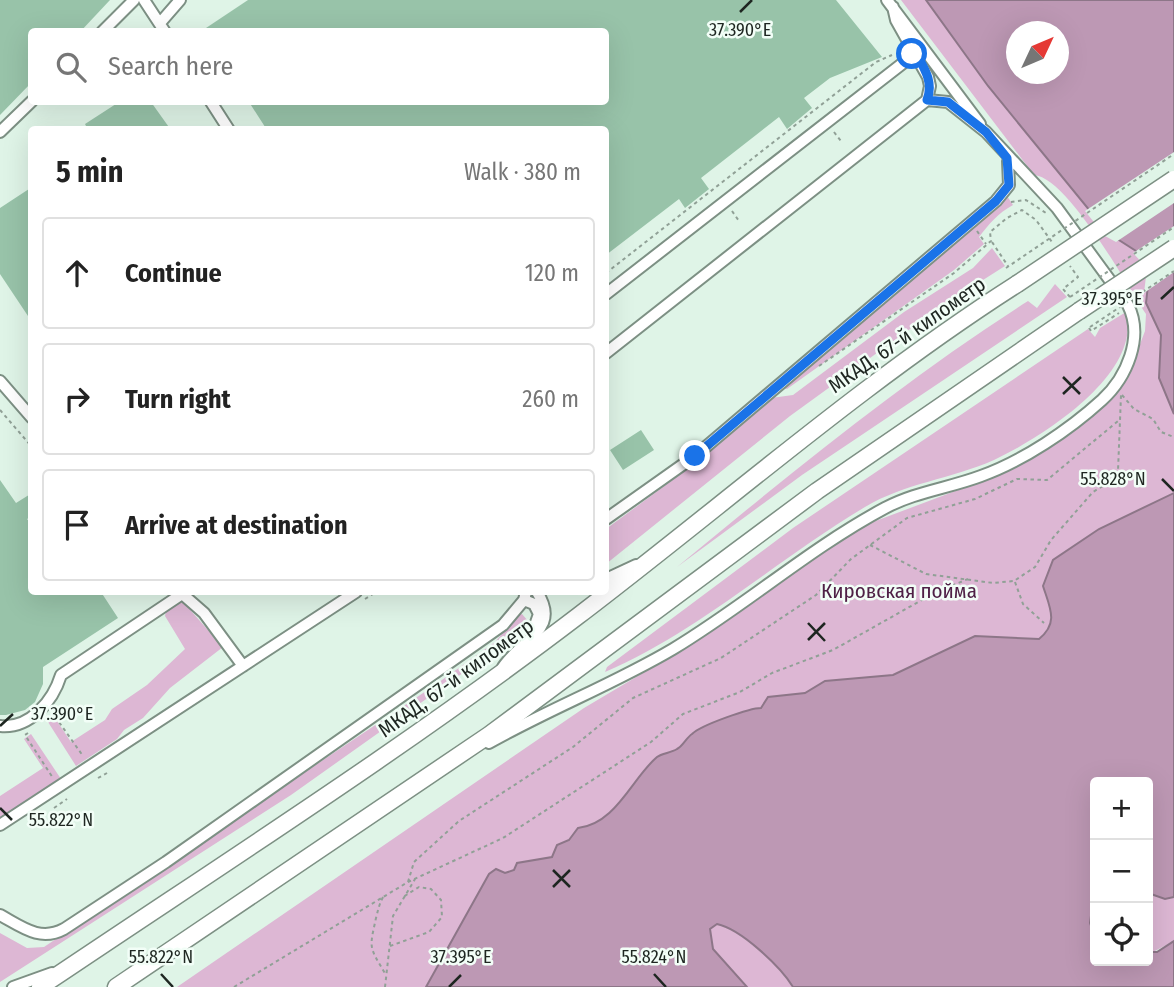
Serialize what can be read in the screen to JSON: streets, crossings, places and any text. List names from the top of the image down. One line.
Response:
{"streets":{"highway":["МКАД, 67-й километр"]},"parks":["Кировская пойма"],"north":"top right","page":{"search":"Search here","heading":["5 min","Walk · 380 m"],"list":[["Continue","120 m"],["Turn right","260 m"],"Arrive at destination"],"map_buttons":["+","−"]},"coordinates":["37.390°E","37.395°E","55.828°N","55.822°N","55.824°N"]}
